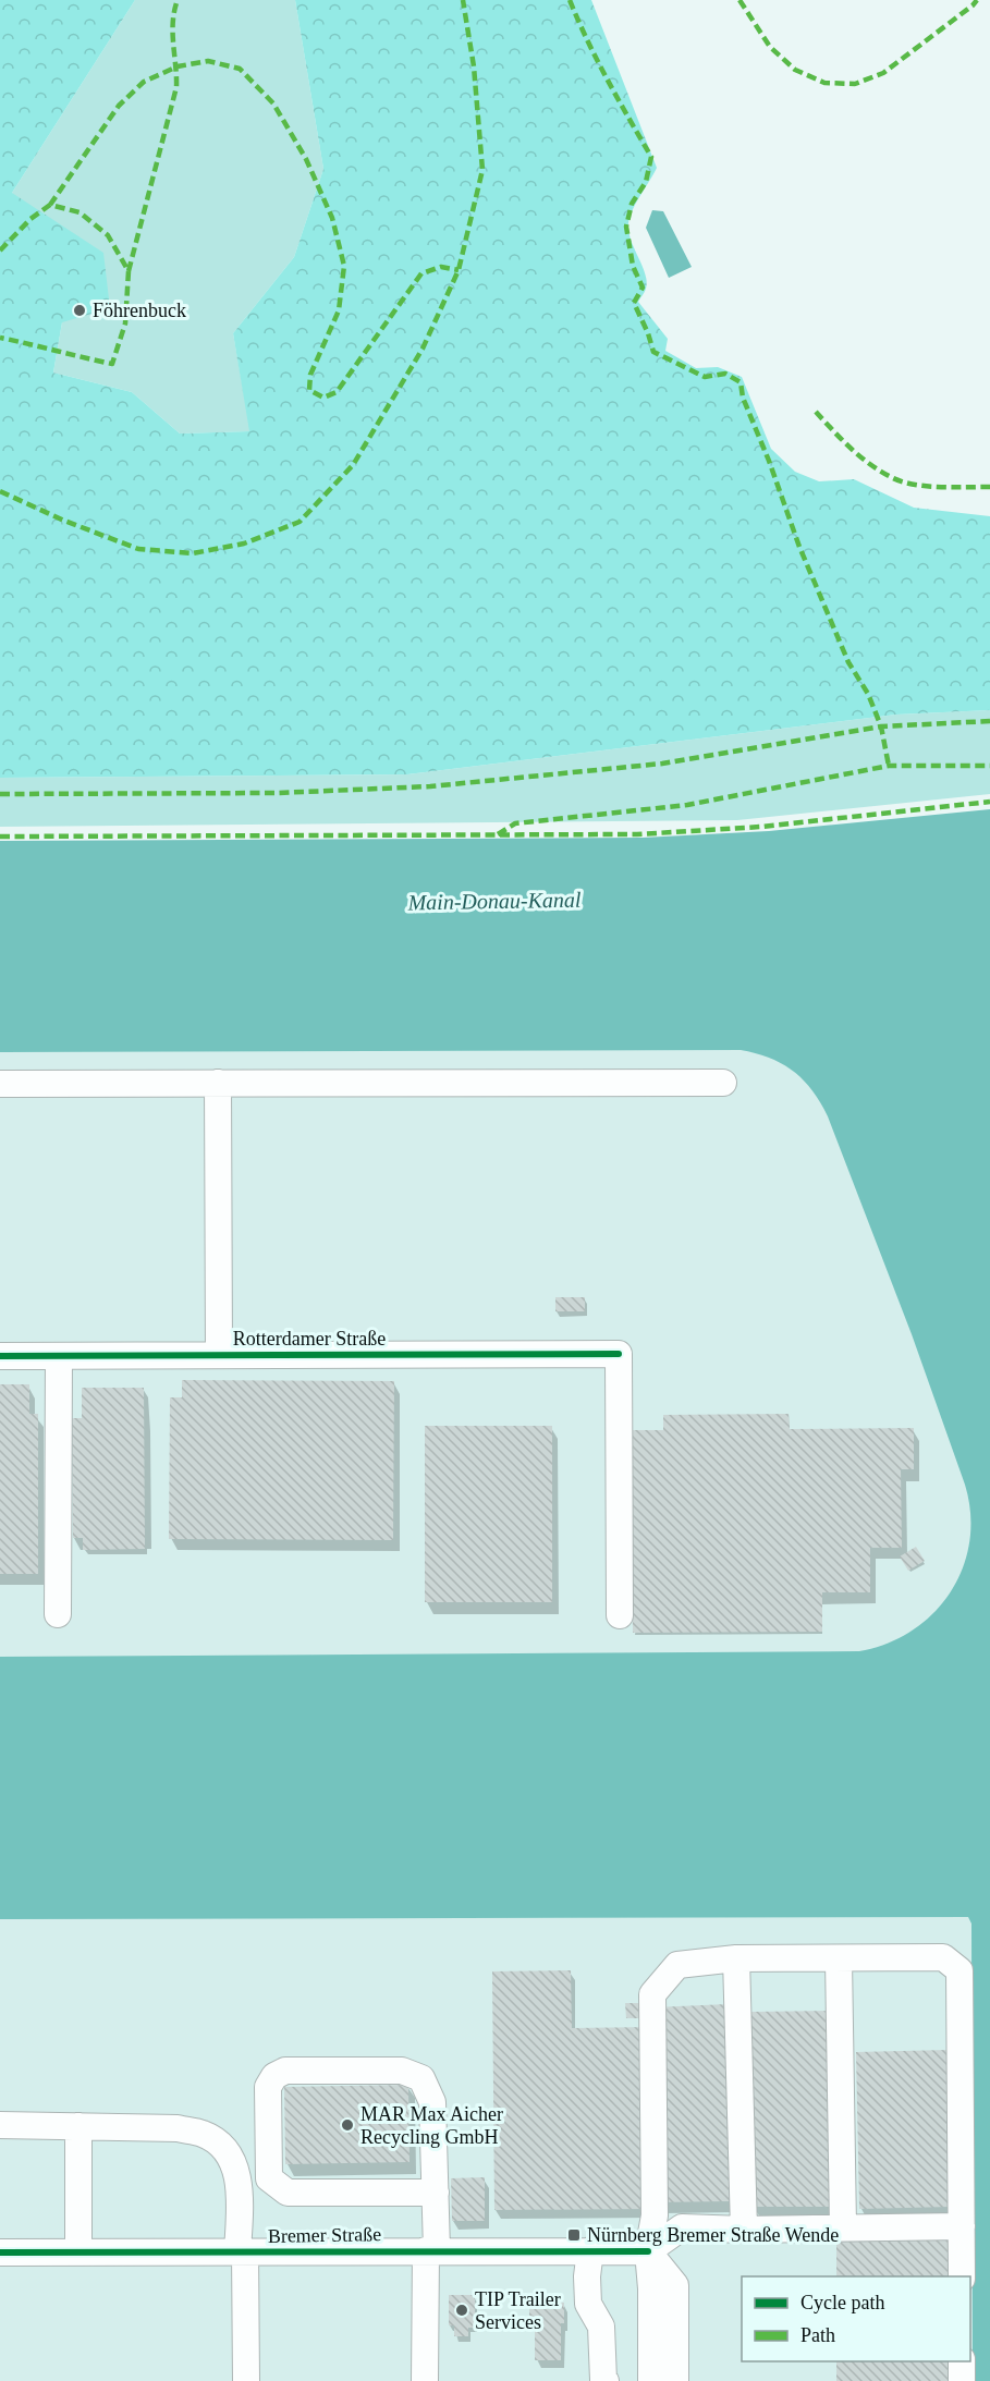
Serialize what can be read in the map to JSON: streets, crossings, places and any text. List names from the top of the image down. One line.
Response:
{"streets":{"street":["Rotterdamer Straße","Bremer Straße"]},"water":["Main-Donau-Kanal"],"places":{"other":["Föhrenbuck","MAR Max Aicher Recycling GmbH","TIP Trailer Services"],"transit":["Nürnberg Bremer Straße Wende"]},"legend":["Cycle path","Path"]}
